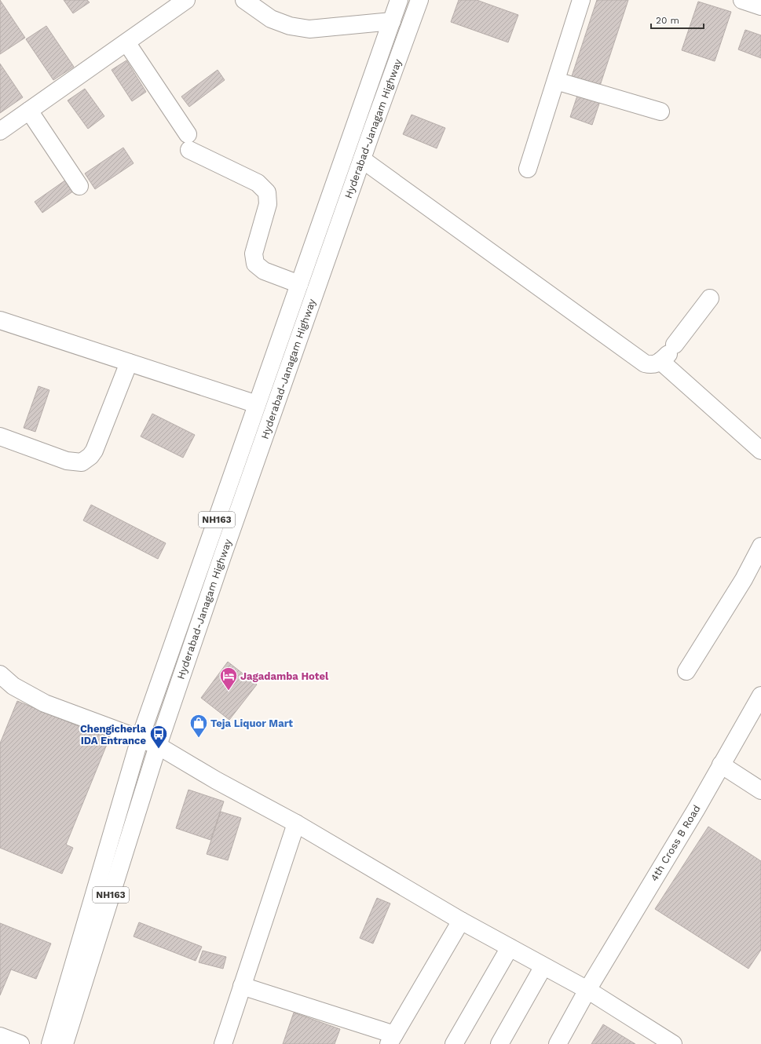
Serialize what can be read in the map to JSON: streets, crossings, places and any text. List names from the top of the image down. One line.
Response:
{"streets":{"main road":["Hyderabad-Janagam Highway","NH163","4th Cross B Road"]},"places":{"hotel":["Jagadamba Hotel"],"shop":["Teja Liquor Mart"],"bus stop":["Chengicherla IDA Entrance"]},"scale_bar":"20 m"}
